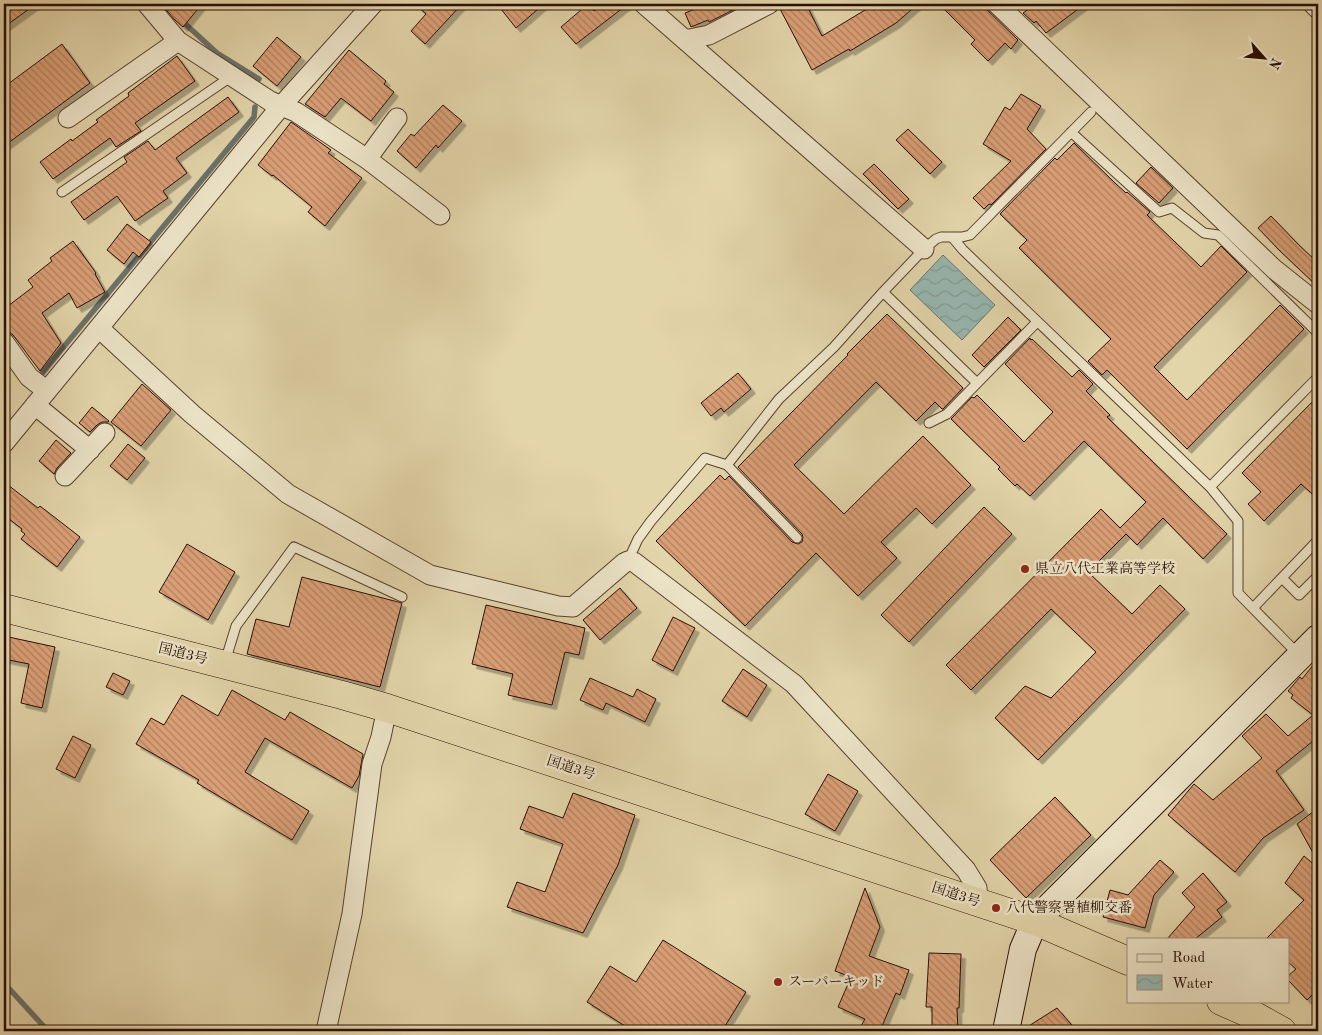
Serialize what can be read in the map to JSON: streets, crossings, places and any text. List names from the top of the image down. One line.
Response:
{"streets":{"highway":["国道3号"]},"places":["県立八代工業高等学校","八代警察署植柳交番","スーパーキッド"],"legend":["Road","Water"],"north":"bottom right"}
